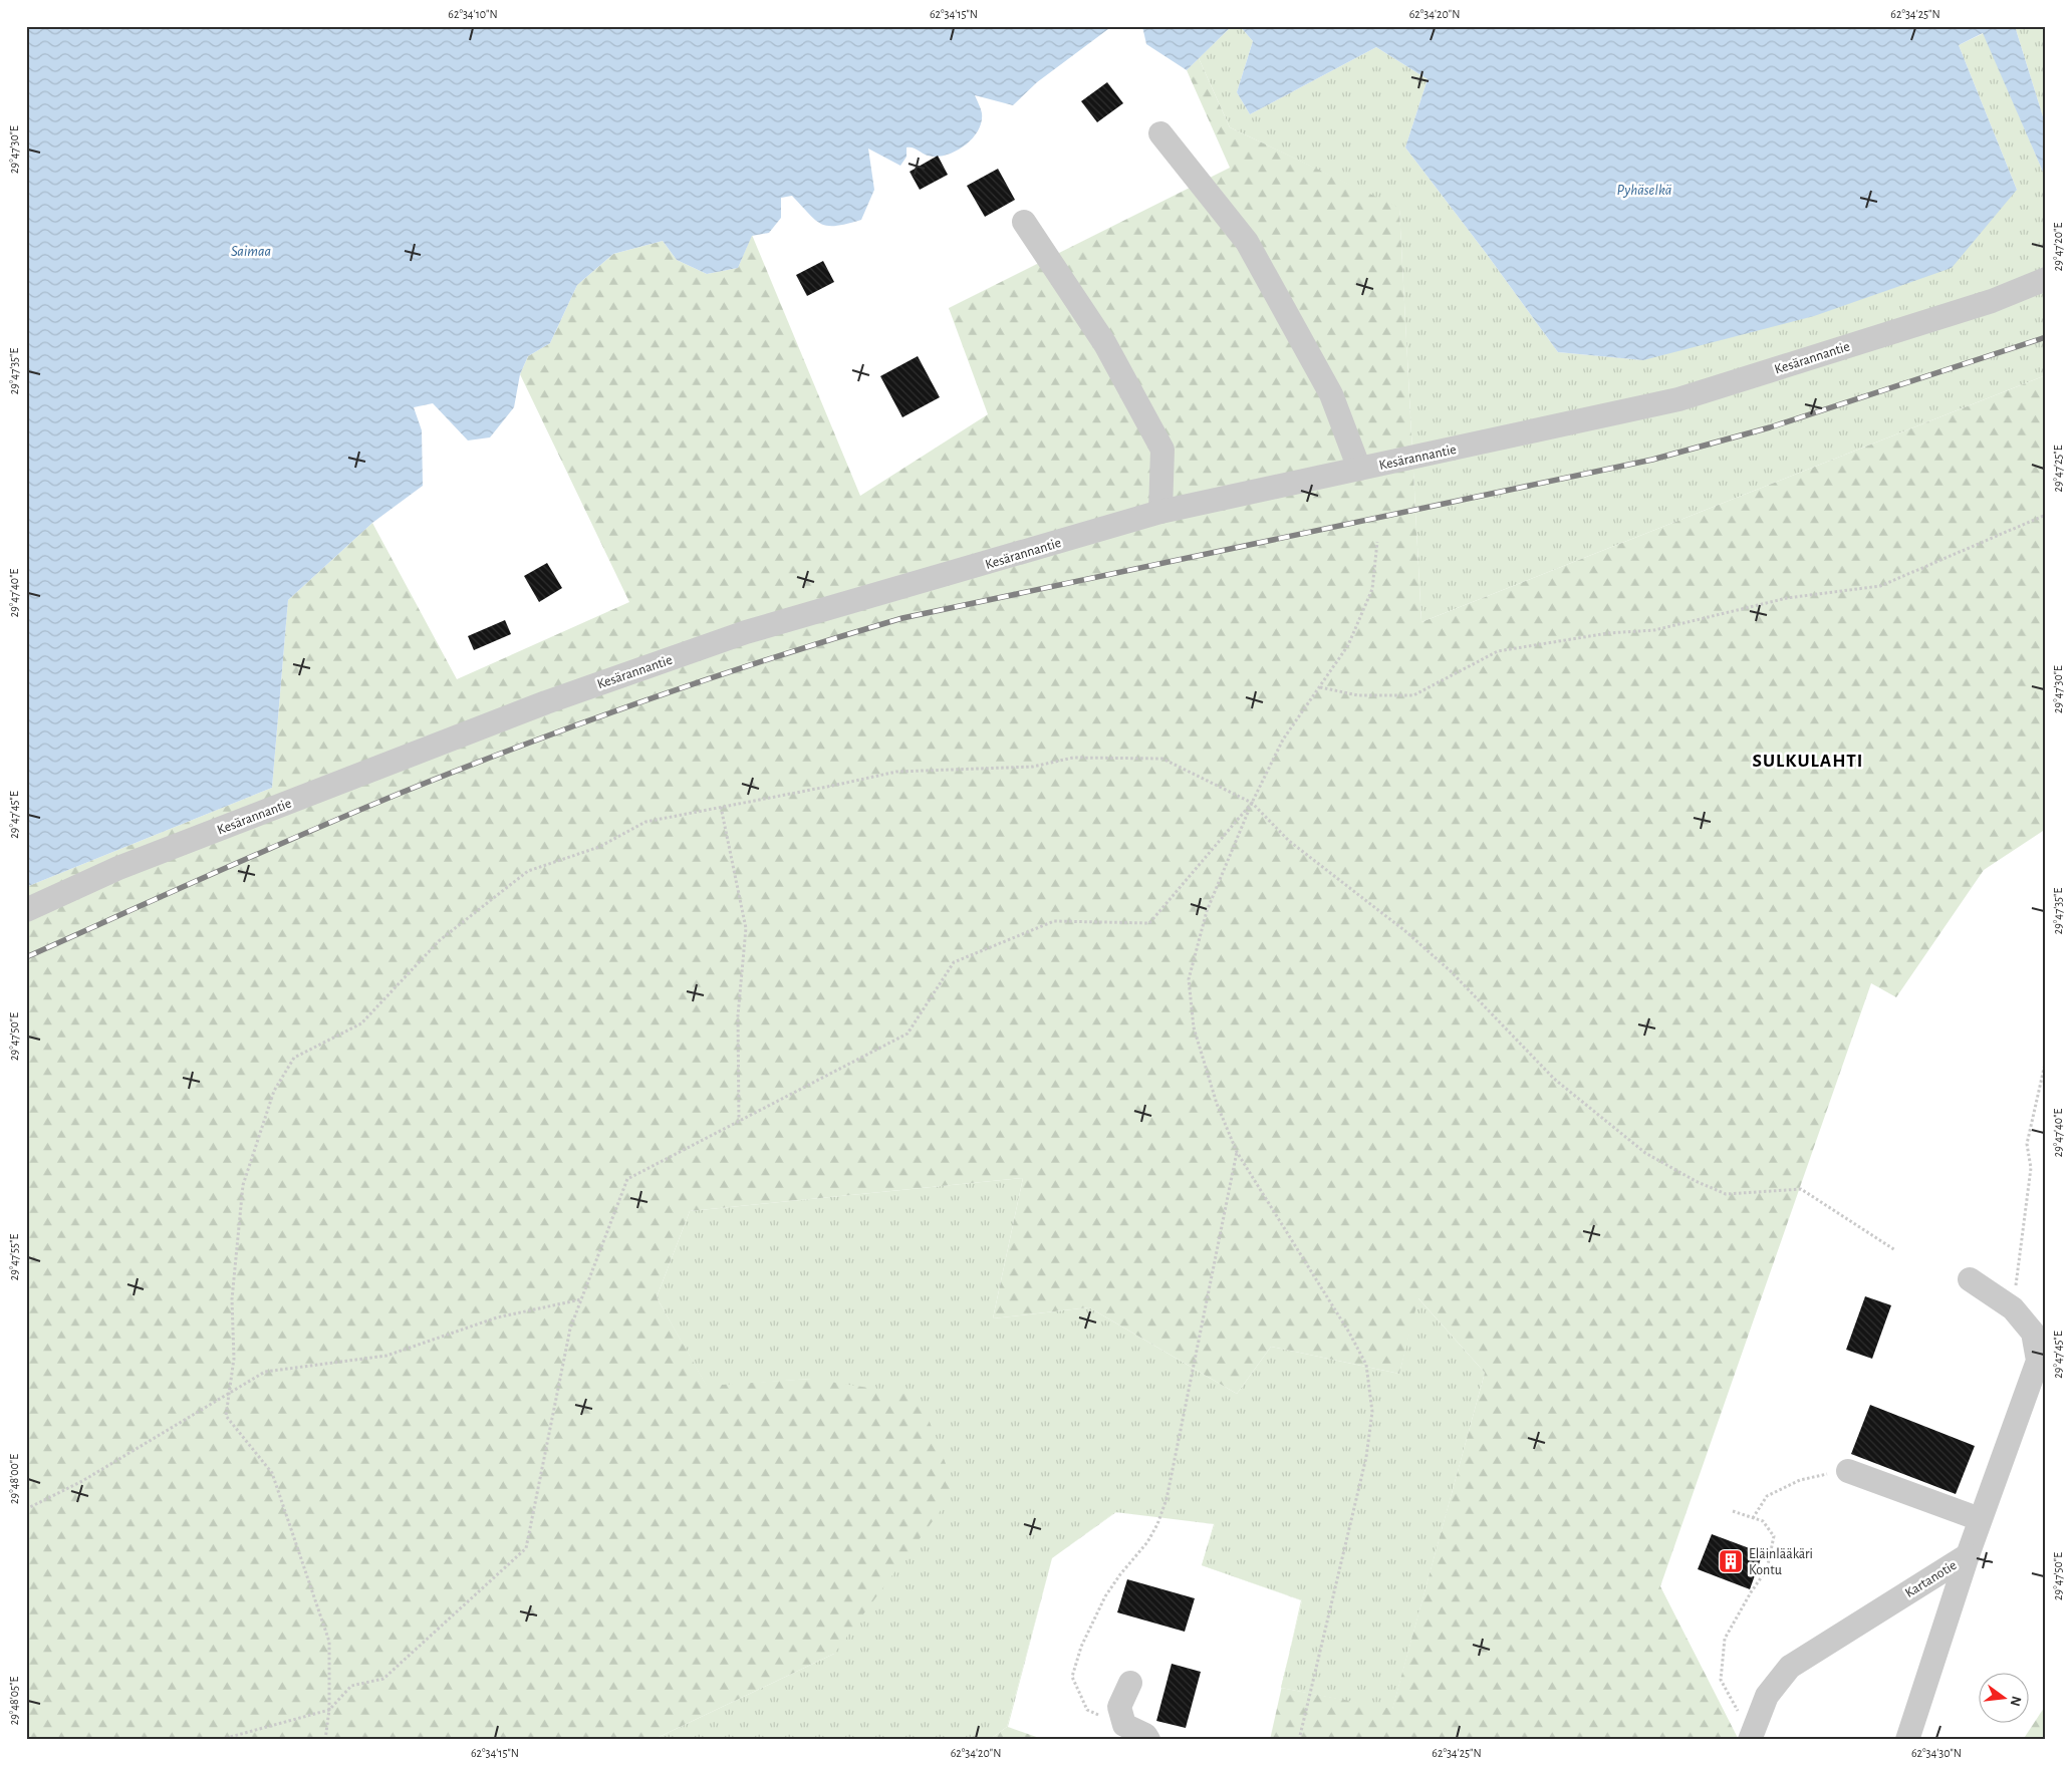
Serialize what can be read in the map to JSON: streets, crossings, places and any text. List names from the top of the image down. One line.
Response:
{"streets":{"street":["Kesärannantie","Kartanotie"]},"districts":["SULKULAHTI"],"water":["Pyhäselkä","Saimaa"],"places":{"building":["Eläinlääkäri Kontu"]},"north":"right","coordinates":["62°34'10\"N","62°34'15\"N","62°34'20\"N","62°34'25\"N","29°47'30\"E","29°47'20\"E","29°47'35\"E","29°47'25\"E","29°47'40\"E","29°47'45\"E","29°47'50\"E","29°47'55\"E","29°48'00\"E","29°48'05\"E","62°34'30\"N"]}
